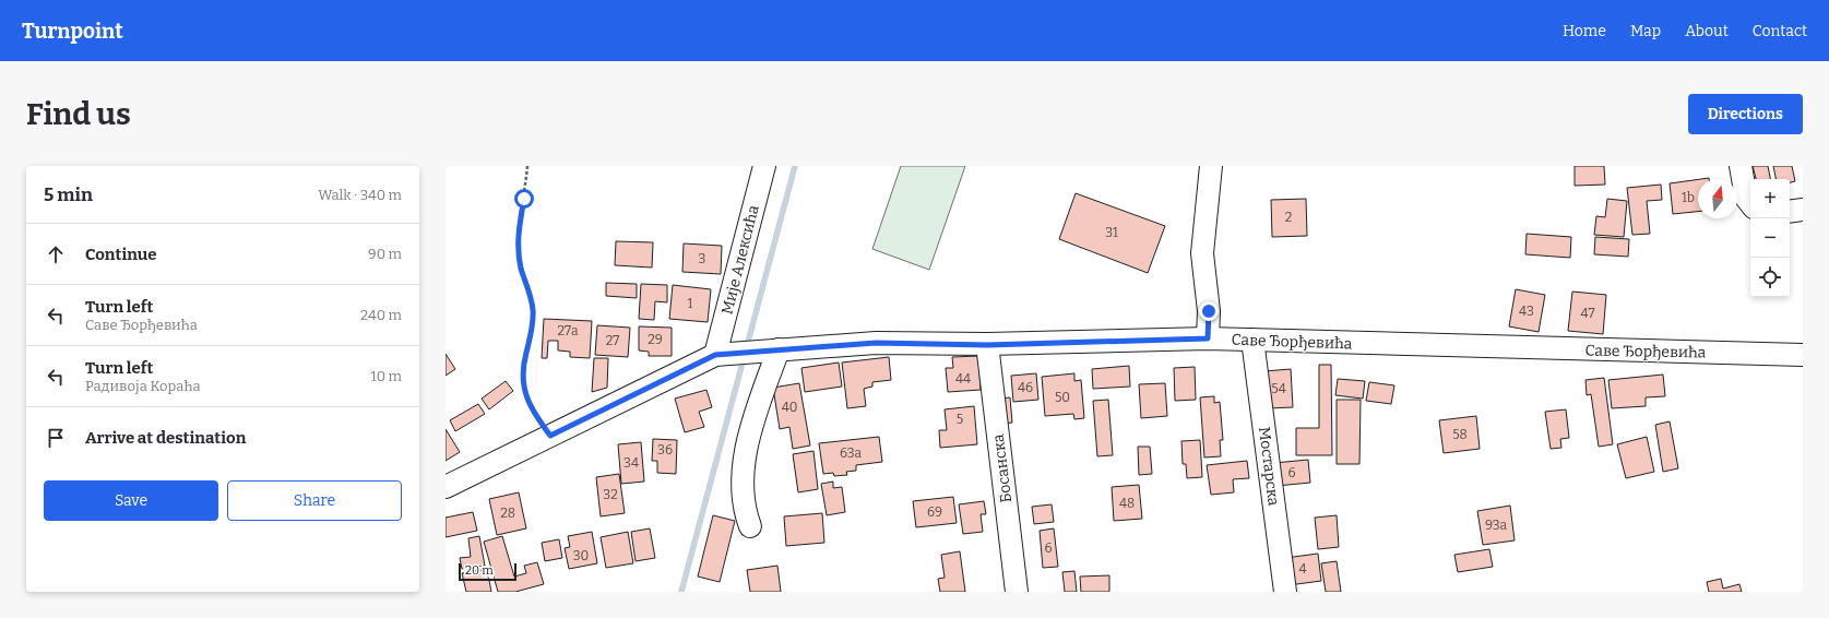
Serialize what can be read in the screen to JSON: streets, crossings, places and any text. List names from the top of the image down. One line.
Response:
{"streets":{"street":["Мије Алексића","Саве Ђорђевића","Мостарска","Босанска"]},"crossings":[["Мије Алексића","Саве Ђорђевића"],["Саве Ђорђевића","Мостарска"],["Саве Ђорђевића","Босанска"]],"house_numbers":["1b","2","31","3","1","43","47","27a","29","27","44","46","54","50","40","5","58","36","63a","34","6","32","48","69","28","93a","6","30","4"],"scale_bar":"20 m","north":"top","page":{"header":"Turnpoint","nav":["Home","Map","About","Contact"],"buttons":["Directions",["Save","Share"]],"title":"Find us","heading":["5 min","Walk · 340 m"],"map_buttons":["+","−"],"list":[["Continue","90 m"],["Turn left","Саве Ђорђевића","240 m"],["Turn left","Радивоја Кораћа","10 m"],"Arrive at destination"],"scale":"20 m"}}
